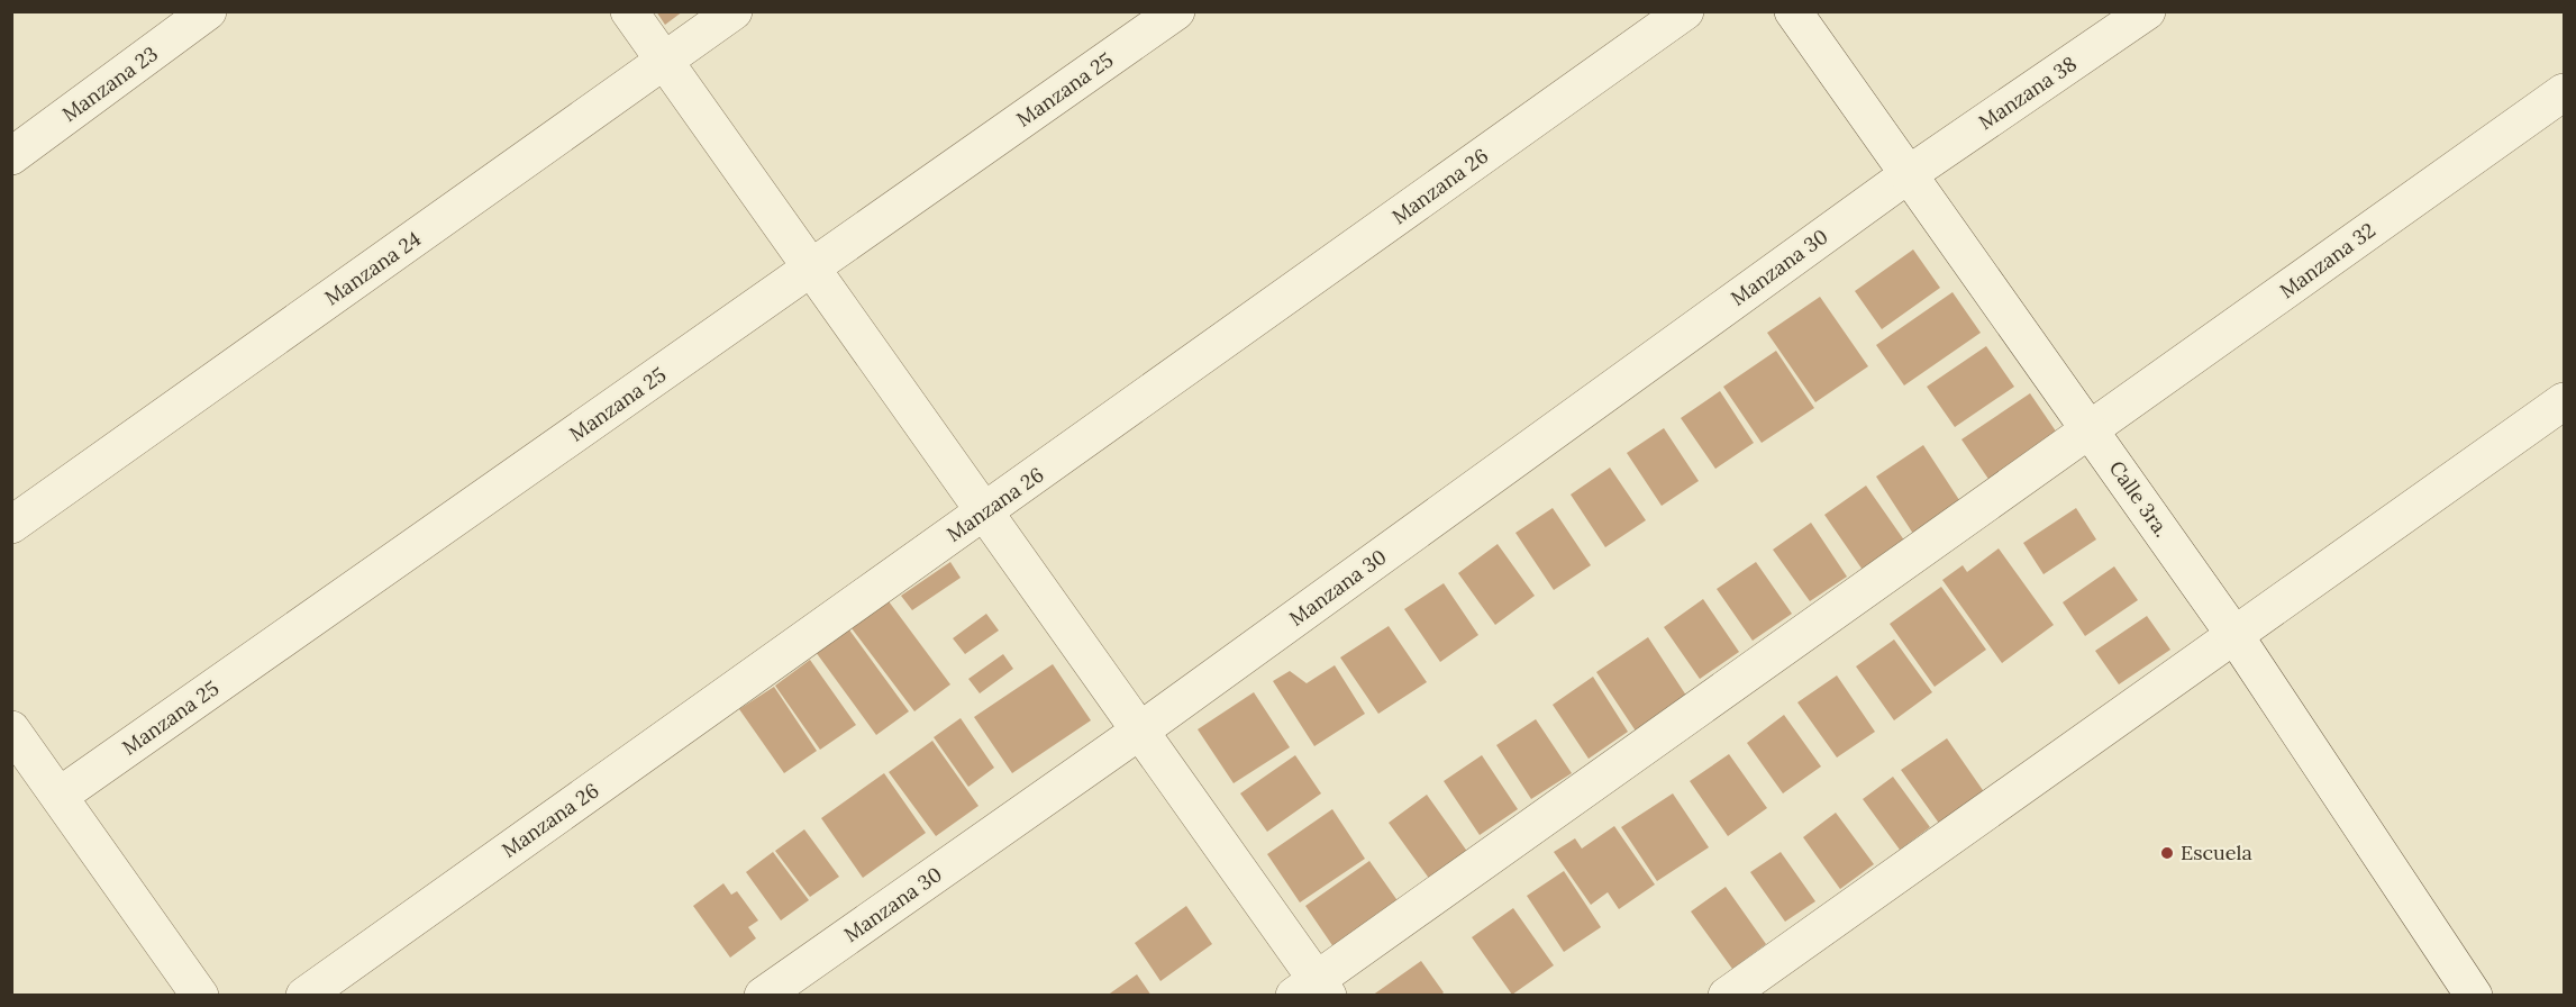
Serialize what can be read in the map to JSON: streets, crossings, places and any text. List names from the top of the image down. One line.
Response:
{"streets":{"street":["Manzana 23","Manzana 25","Manzana 38","Manzana 26","Manzana 32","Manzana 30","Manzana 24","Calle 3ra."]},"crossings":[["Manzana 38","Manzana 30"],["Manzana 38","Calle 3ra."],["Manzana 32","Calle 3ra."],["Manzana 30","Calle 3ra."]],"places":["Escuela"]}
